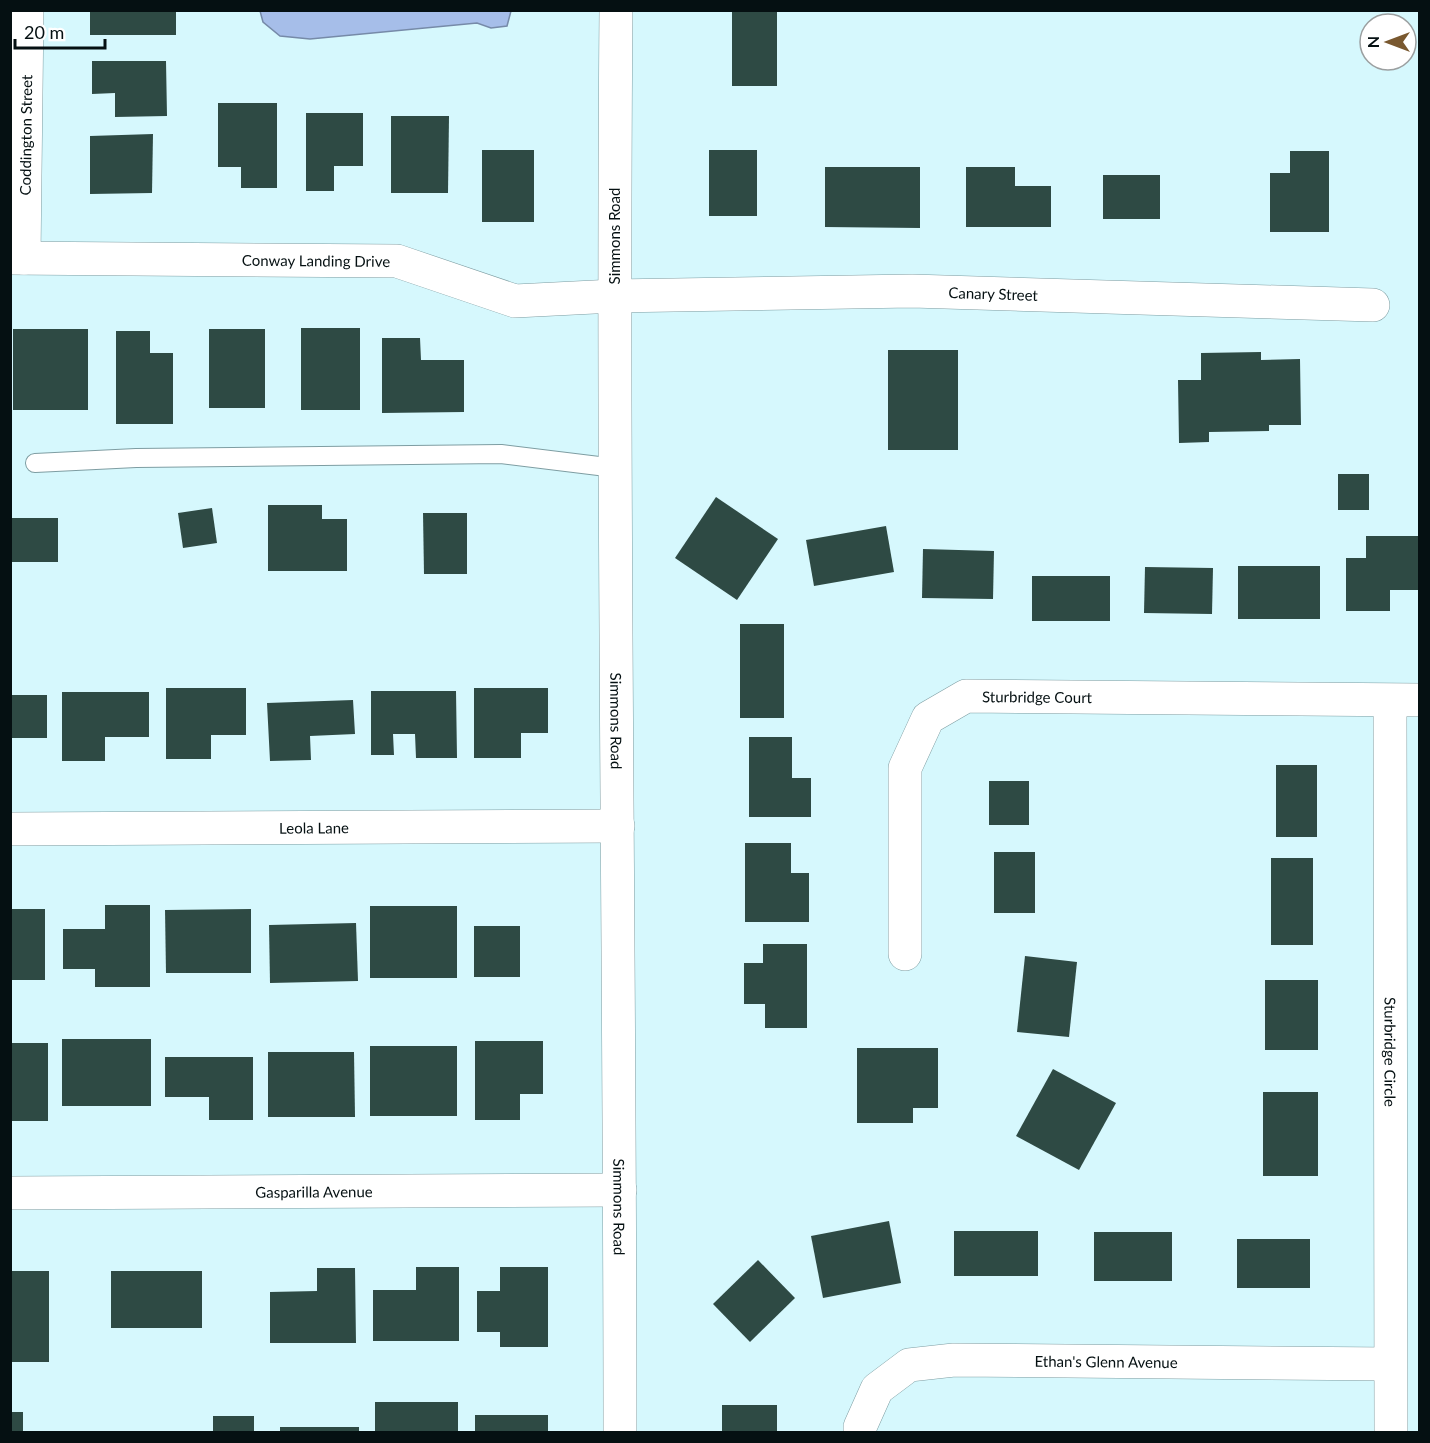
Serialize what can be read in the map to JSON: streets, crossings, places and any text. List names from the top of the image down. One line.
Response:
{"streets":{"street":["Coddington Street","Simmons Road","Conway Landing Drive","Canary Street","Sturbridge Court","Leola Lane","Sturbridge Circle","Gasparilla Avenue","Ethan's Glenn Avenue"]},"crossings":[["Coddington Street","Conway Landing Drive"],["Simmons Road","Conway Landing Drive"],["Simmons Road","Canary Street"],["Simmons Road","Leola Lane"],["Simmons Road","Gasparilla Avenue"],["Conway Landing Drive","Canary Street"],["Sturbridge Court","Sturbridge Circle"],["Sturbridge Circle","Ethan's Glenn Avenue"]],"scale_bar":"20 m","north":"left"}
